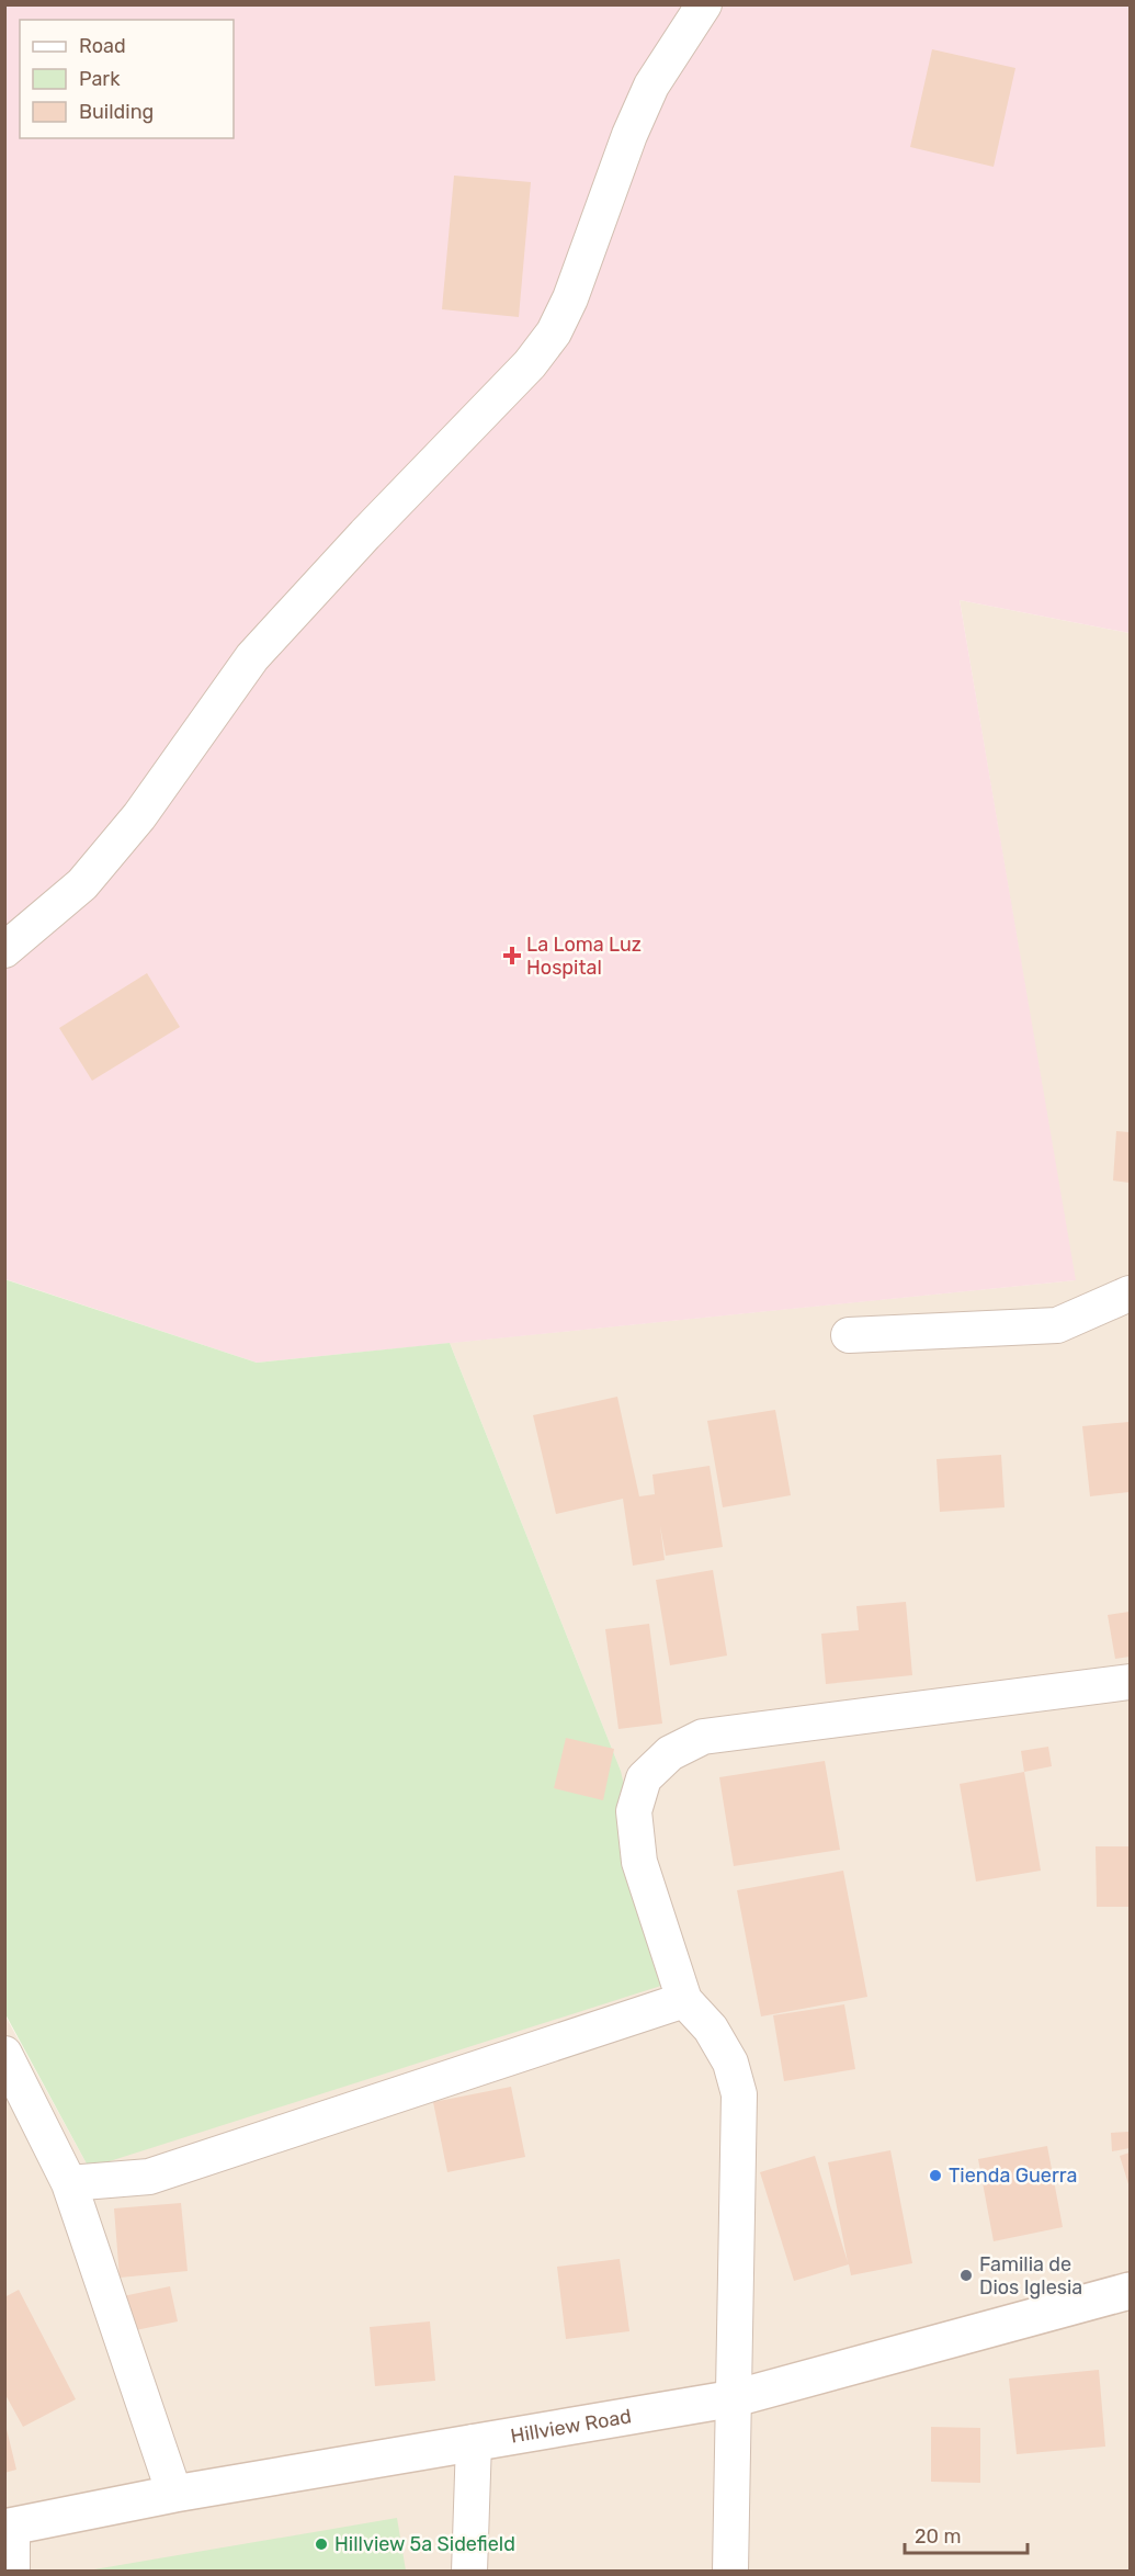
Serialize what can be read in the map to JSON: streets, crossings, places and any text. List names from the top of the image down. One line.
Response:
{"streets":{"street":["Hillview Road"]},"places":{"health":["La Loma Luz Hospital"],"other":["Tienda Guerra","Familia de Dios Iglesia","Hillview 5a Sidefield"]},"legend":["Road","Park","Building"],"scale_bar":"20 m"}
